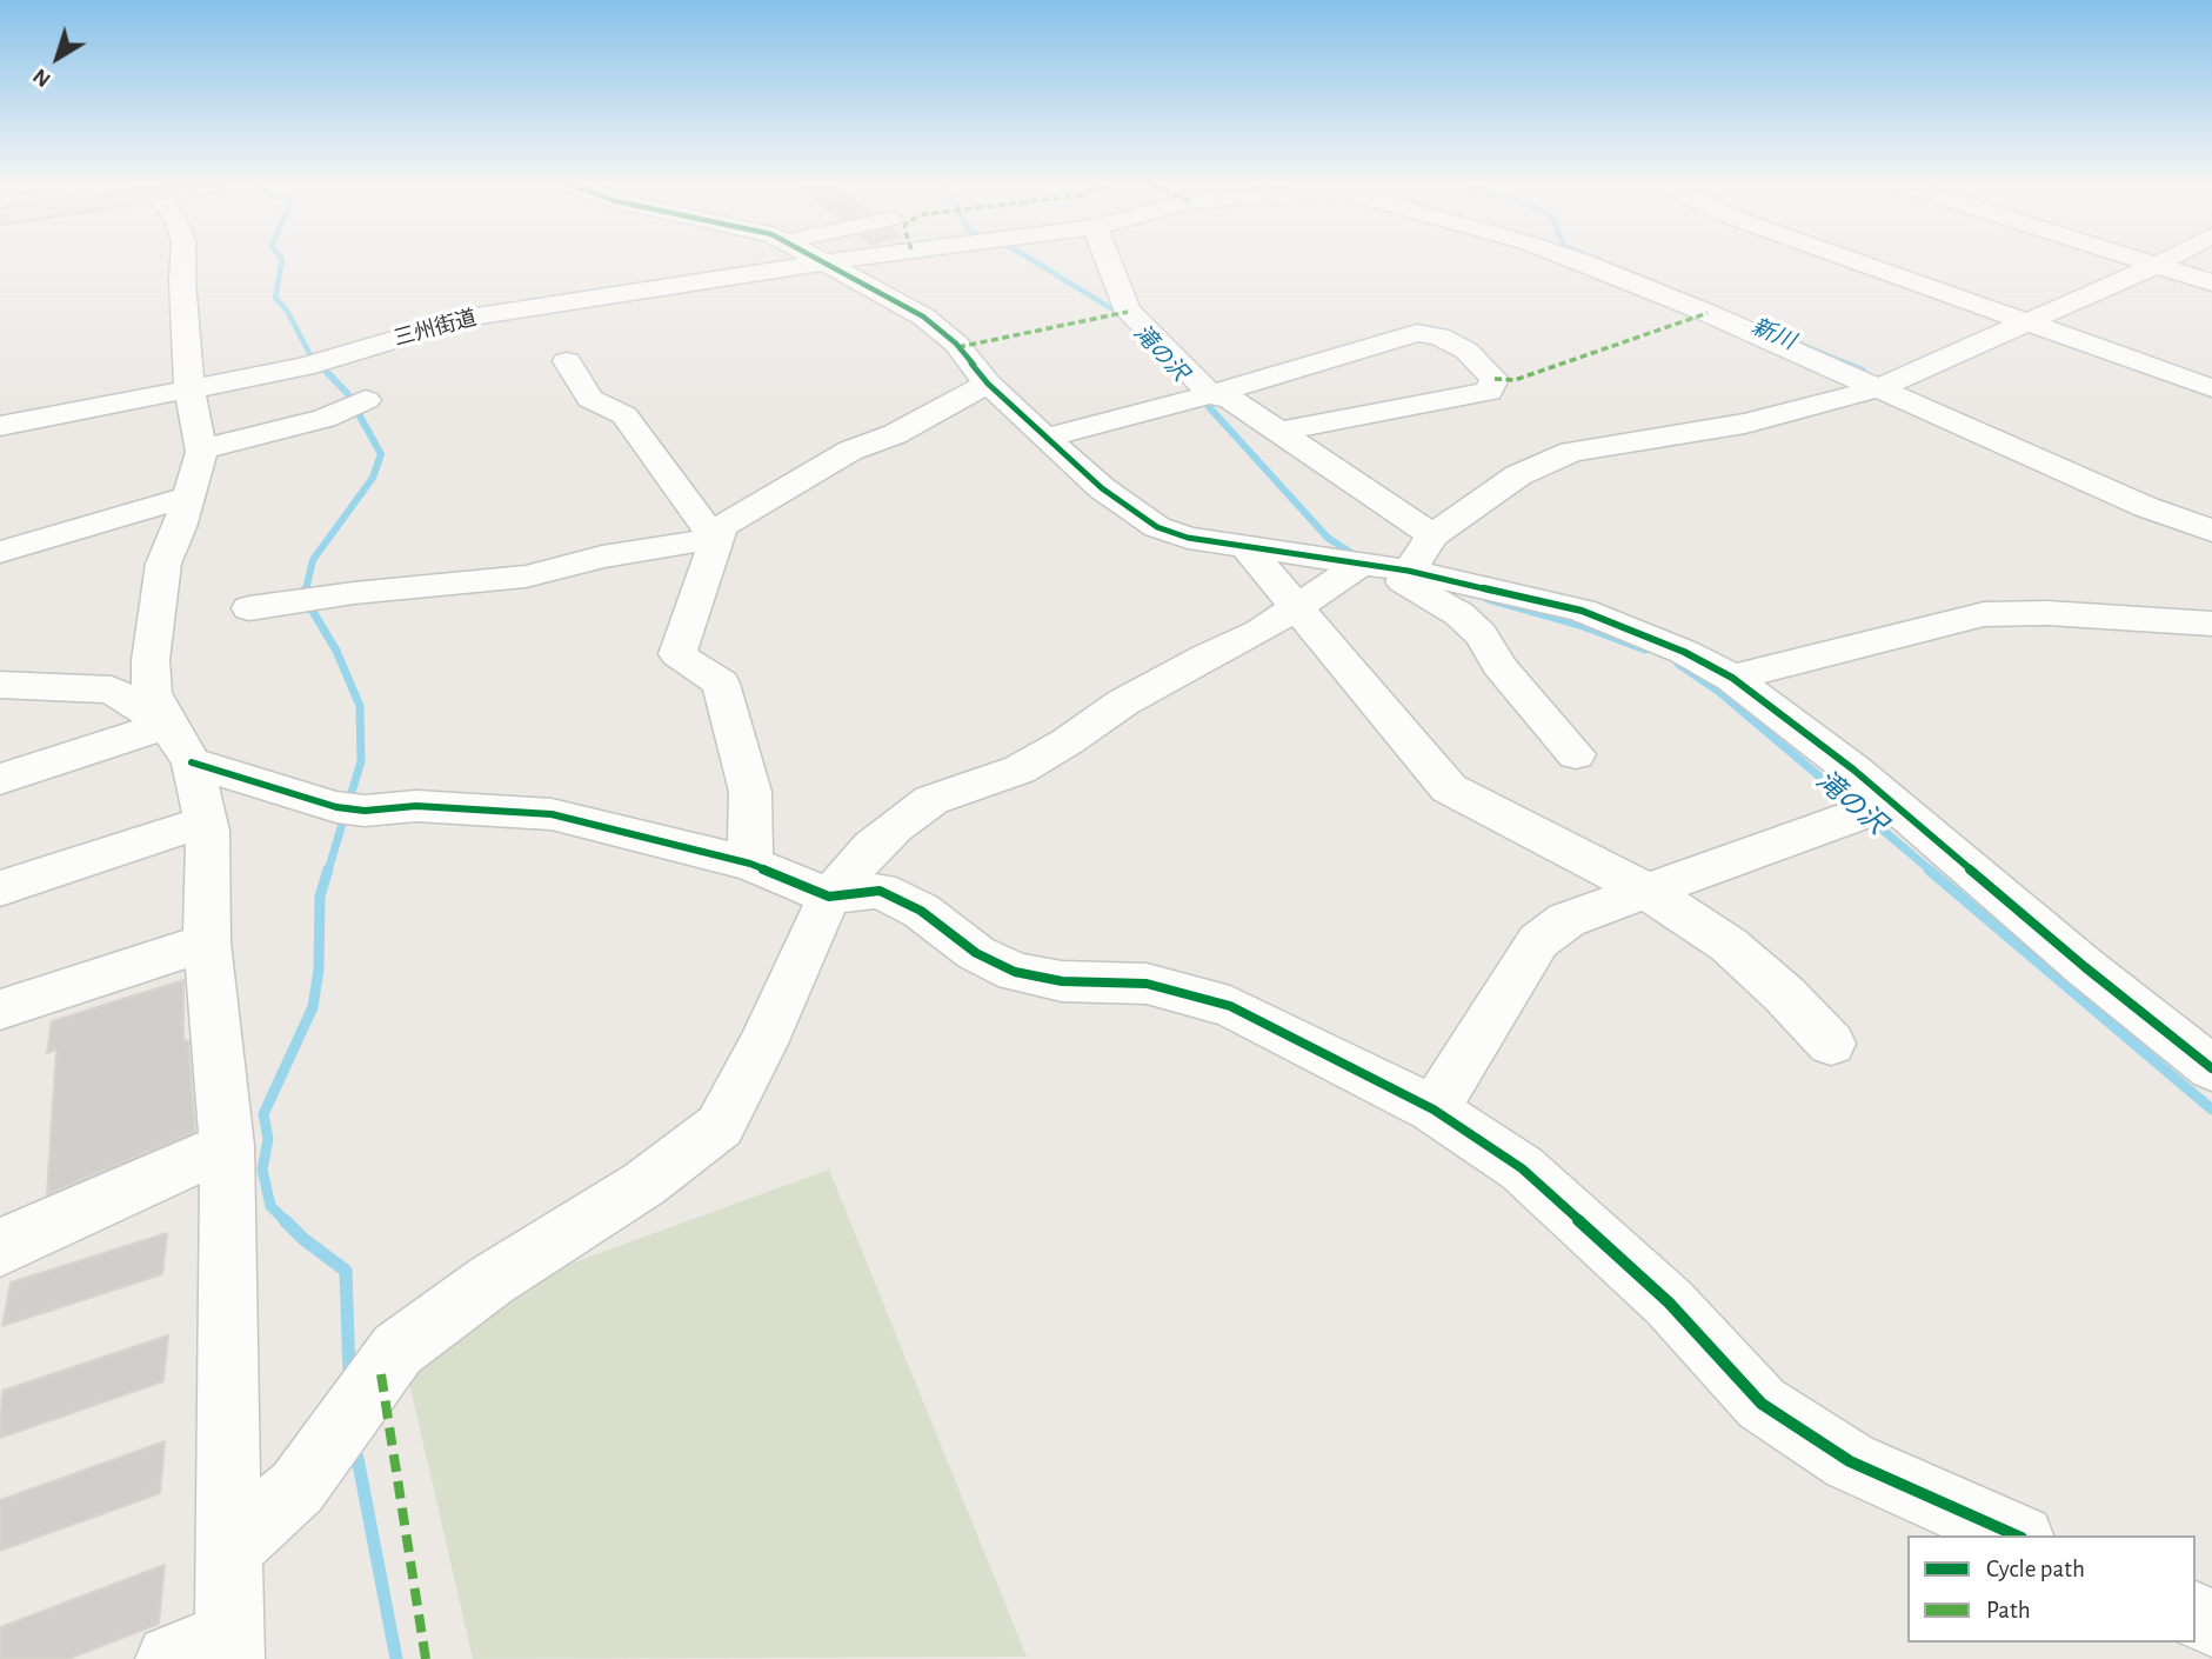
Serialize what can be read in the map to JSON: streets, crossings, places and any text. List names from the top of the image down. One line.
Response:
{"streets":{"street":["三州街道"]},"water":["新川","滝の沢"],"legend":["Cycle path","Path"],"north":"bottom left"}
